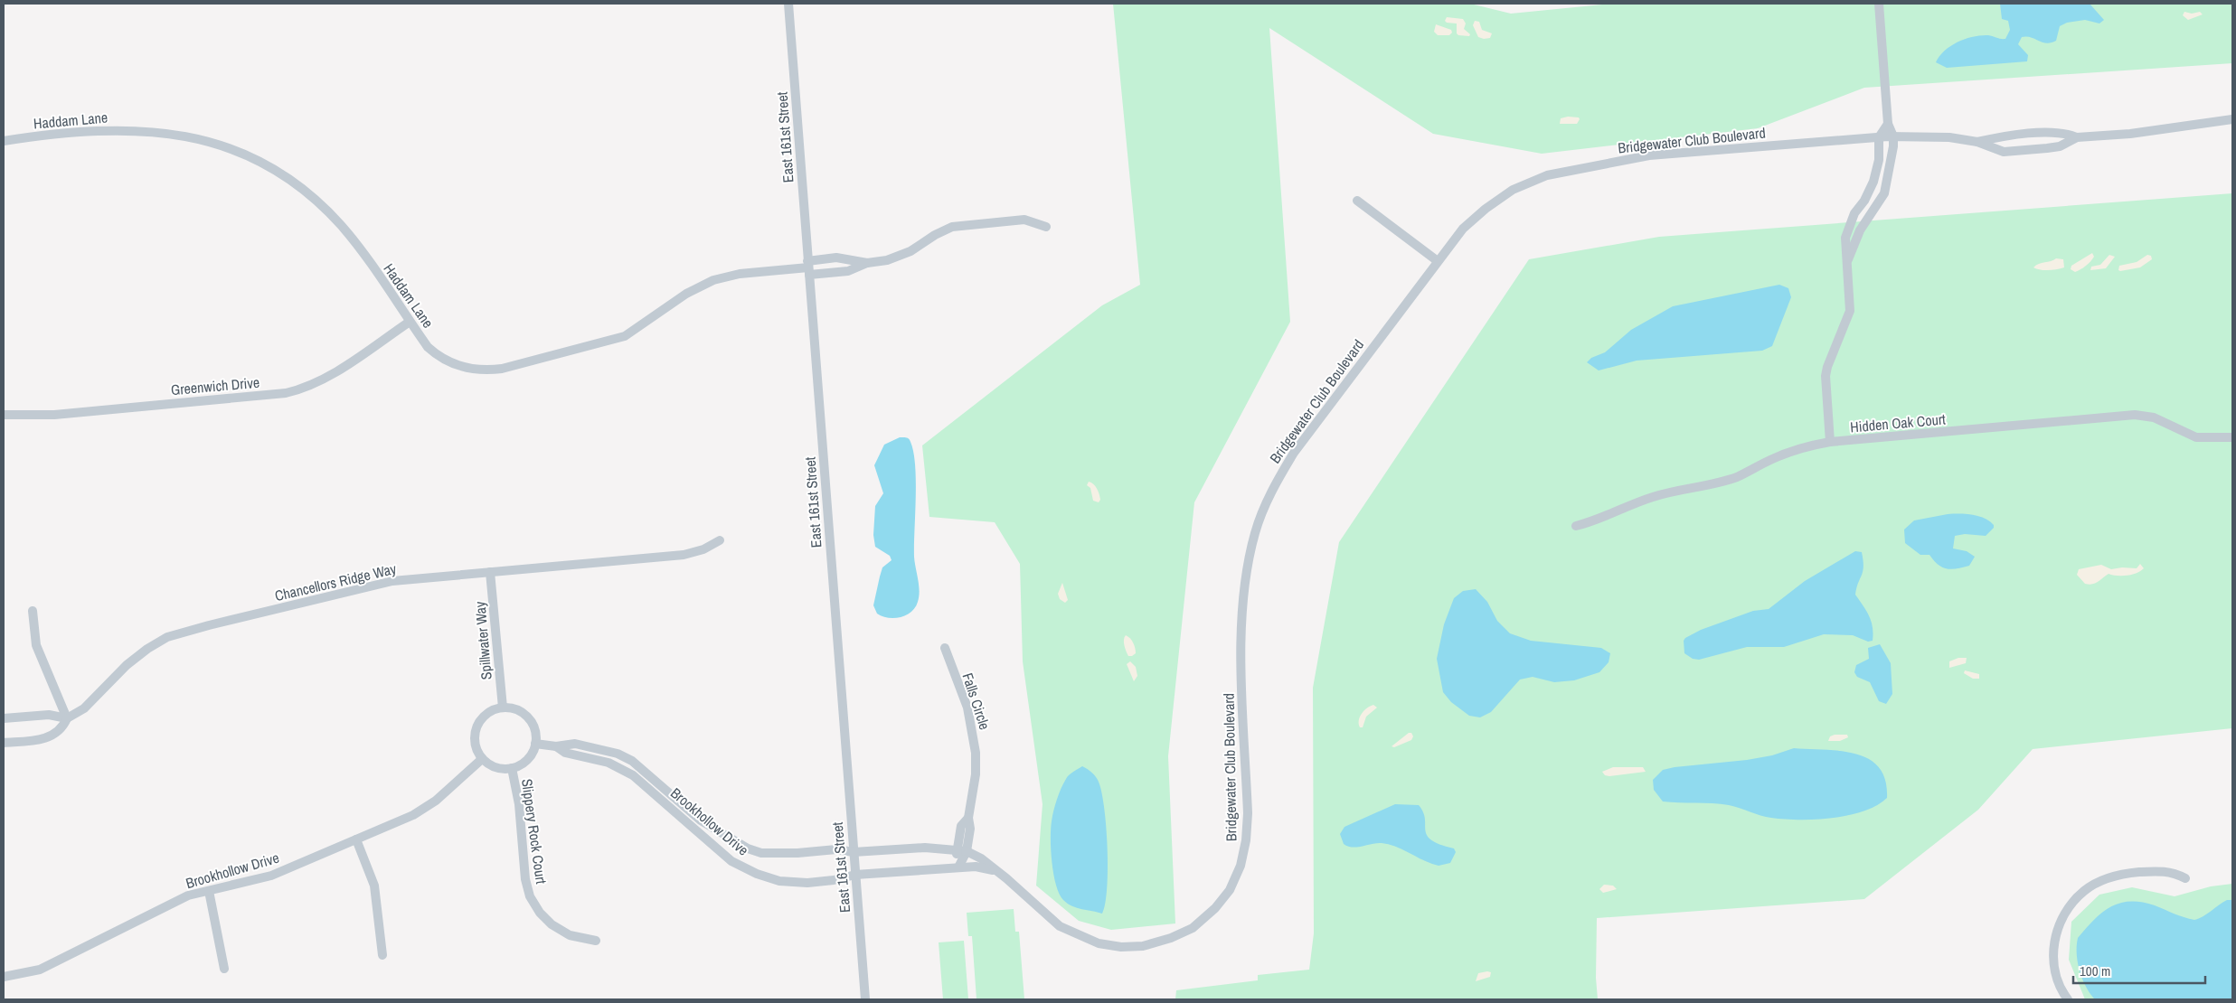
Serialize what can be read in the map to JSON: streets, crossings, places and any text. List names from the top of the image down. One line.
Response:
{"streets":{"street":["Haddam Lane","East 161st Street","Bridgewater Club Boulevard","Greenwich Drive","Hidden Oak Court","Chancellors Ridge Way","Spillwater Way","Falls Circle","Brookhollow Drive","Slippery Rock Court"]},"crossings":[["Haddam Lane","East 161st Street"],["Haddam Lane","Greenwich Drive"],["East 161st Street","Bridgewater Club Boulevard"],["East 161st Street","Brookhollow Drive"],["Bridgewater Club Boulevard","Falls Circle"],["Bridgewater Club Boulevard","Brookhollow Drive"],["Chancellors Ridge Way","Spillwater Way"],["Spillwater Way","Brookhollow Drive"],["Spillwater Way","Slippery Rock Court"],["Brookhollow Drive","Slippery Rock Court"]],"scale_bar":"100 m"}
